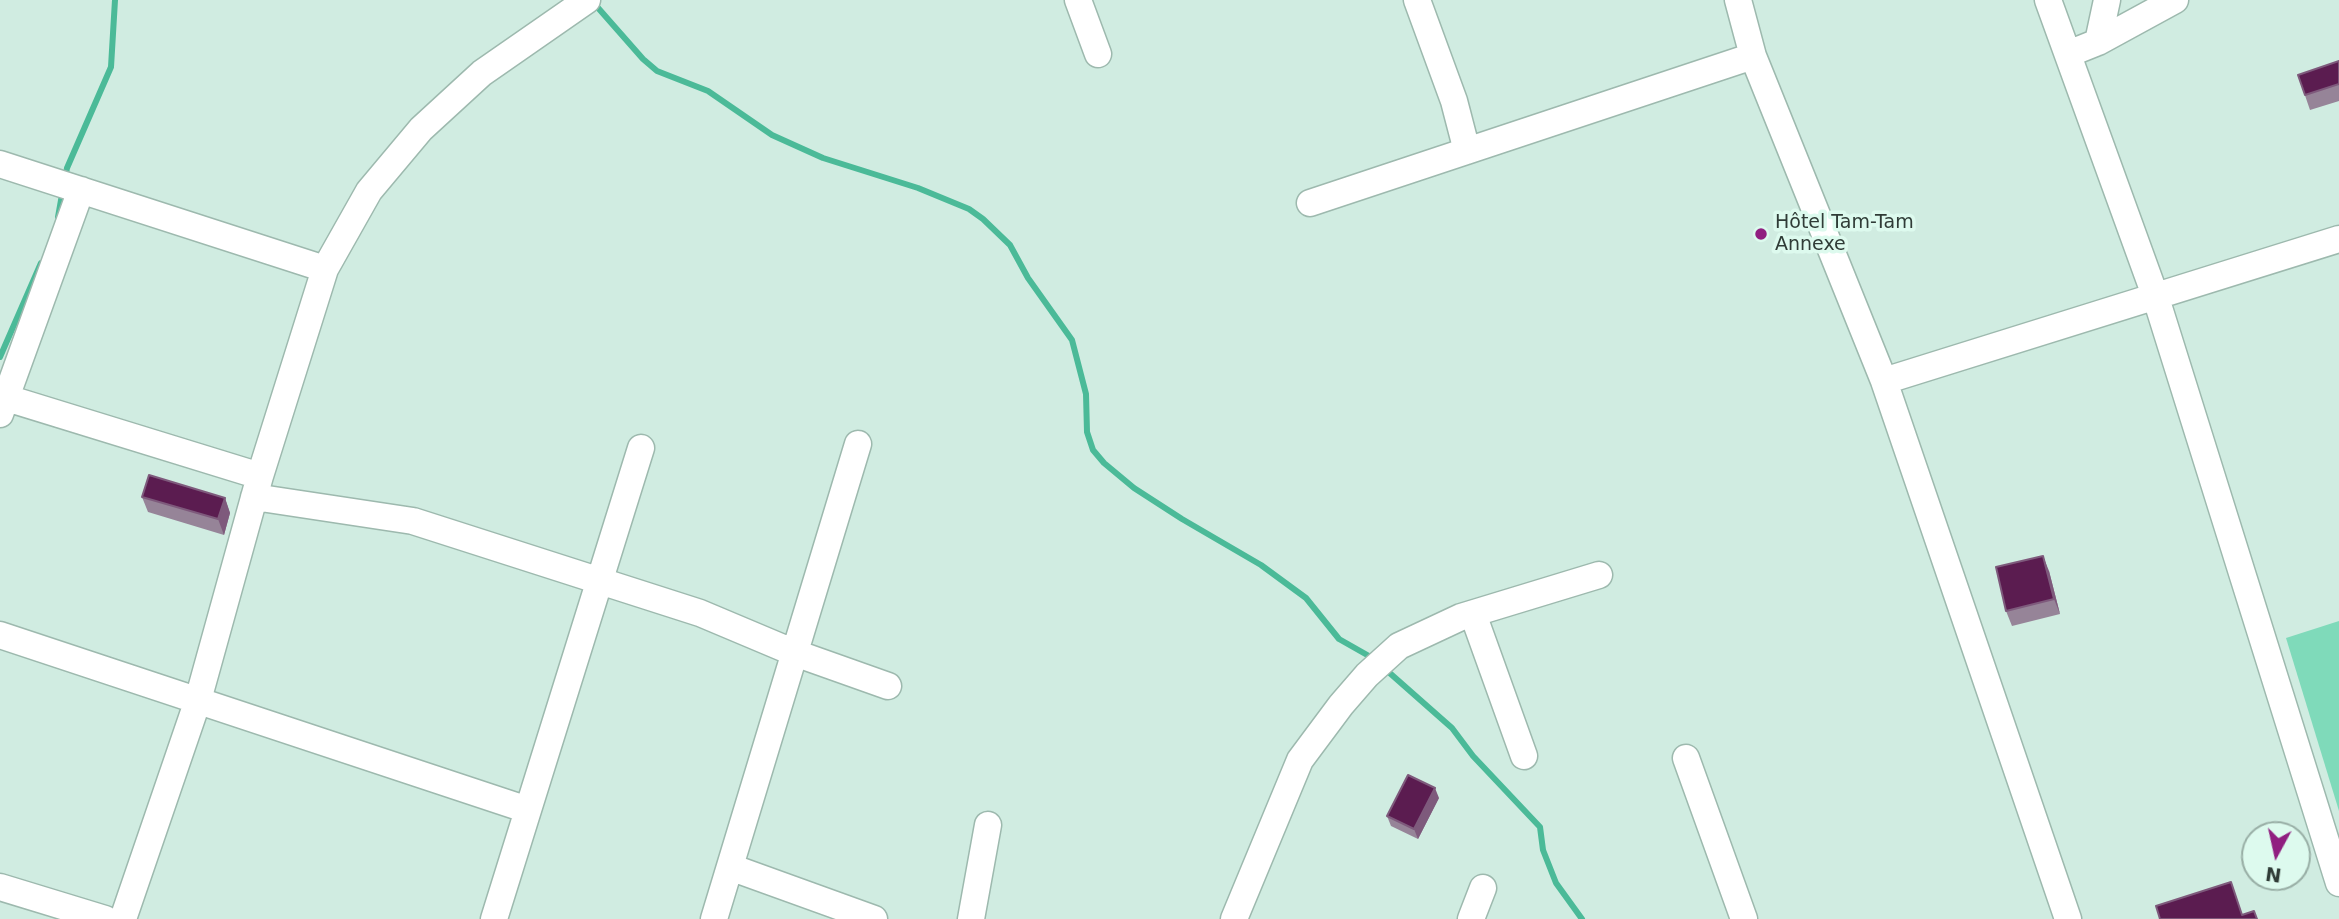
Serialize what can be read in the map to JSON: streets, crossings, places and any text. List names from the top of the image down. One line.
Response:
{"places":["Hôtel Tam-Tam Annexe"],"north":"bottom"}
